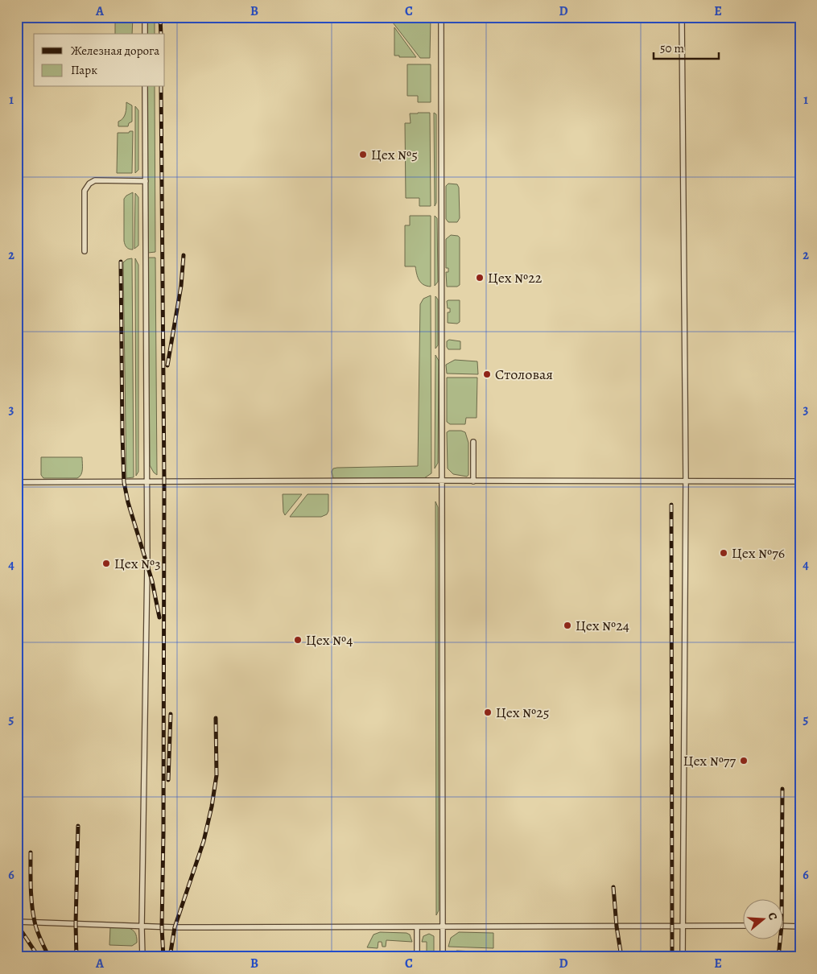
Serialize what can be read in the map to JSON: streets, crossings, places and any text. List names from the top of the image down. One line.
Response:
{"places":["Цех №5","Цех №22","Столовая","Цех №76","Цех №3","Цех №24","Цех №4","Цех №25","Цех №77"],"legend":["Железная дорога","Парк"],"scale_bar":"50 m","north":"right","grid":{"columns":["A","B","C","D","E"],"rows":["1","2","3","4","5","6"]}}
